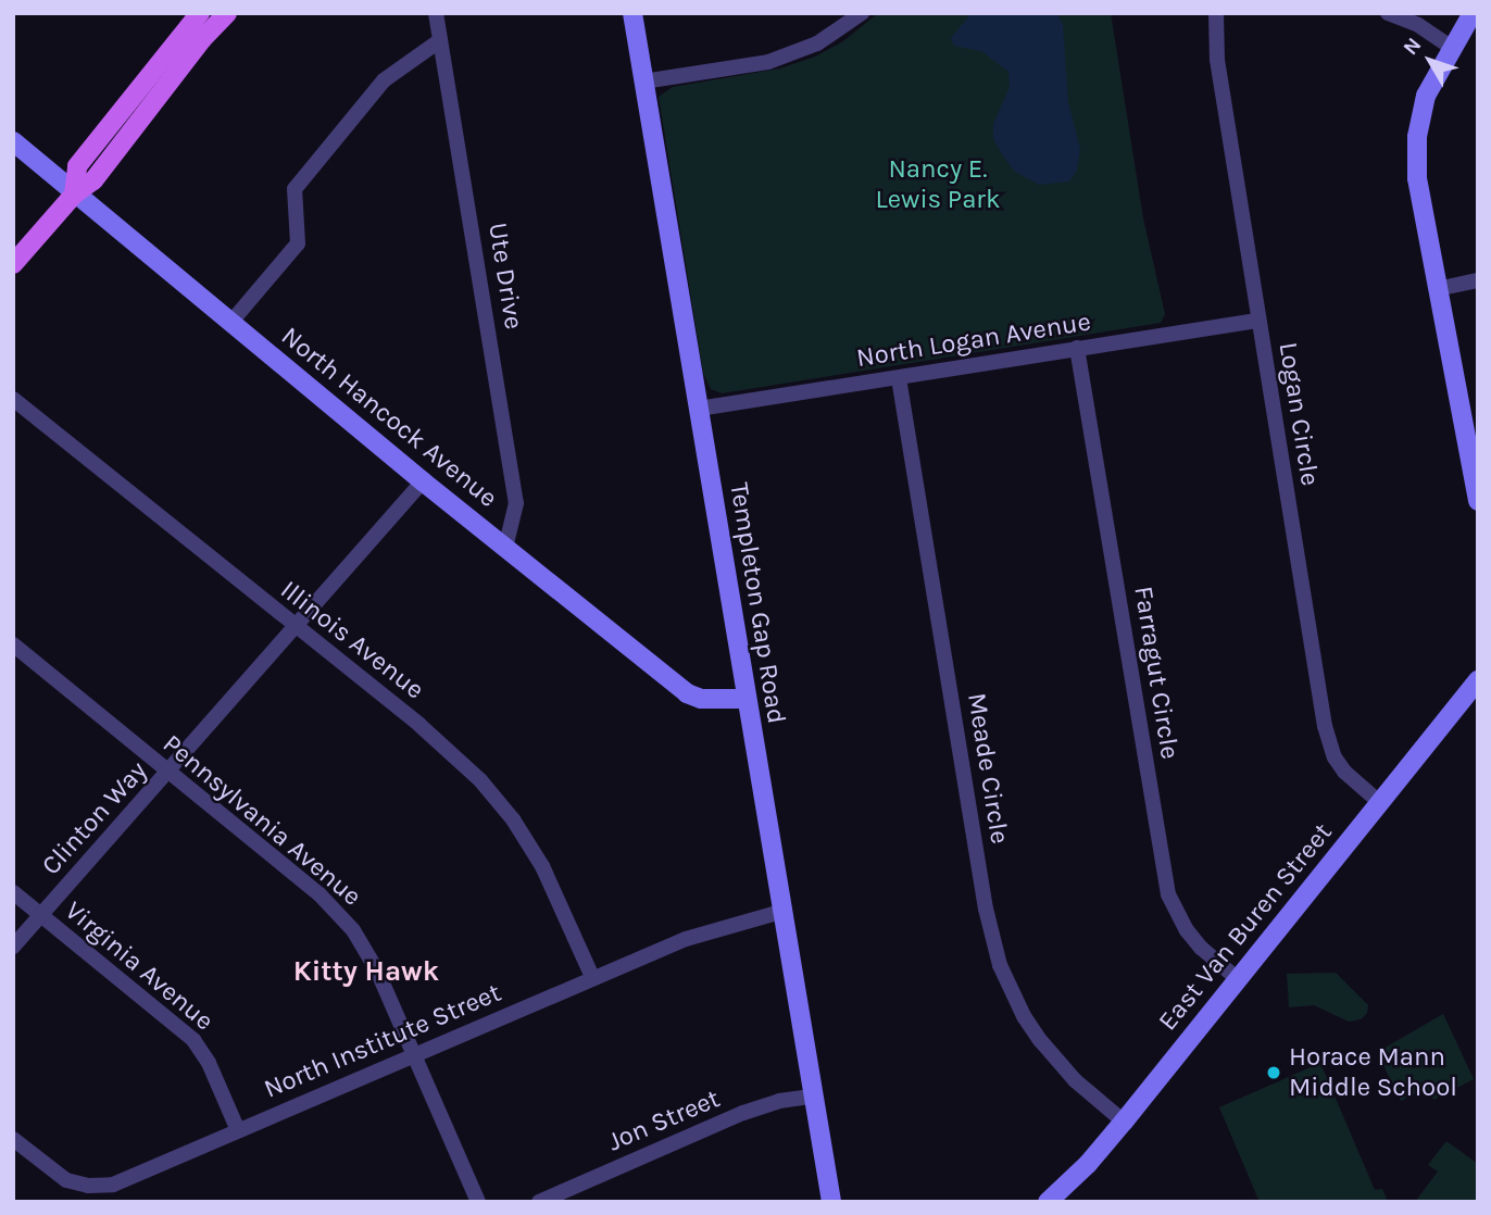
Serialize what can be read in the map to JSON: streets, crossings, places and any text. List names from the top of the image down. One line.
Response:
{"streets":{"street":["Ute Drive","North Logan Avenue","Logan Circle","North Hancock Avenue","Templeton Gap Road","Illinois Avenue","Farragut Circle","Meade Circle","Clinton Way","Pennsylvania Avenue","East Van Buren Street","Virginia Avenue","North Institute Street","Jon Street"]},"crossings":[["Ute Drive","North Hancock Avenue"],["North Logan Avenue","Logan Circle"],["North Logan Avenue","Templeton Gap Road"],["North Logan Avenue","Farragut Circle"],["North Logan Avenue","Meade Circle"],["Logan Circle","East Van Buren Street"],["North Hancock Avenue","Templeton Gap Road"],["North Hancock Avenue","Clinton Way"],["Templeton Gap Road","North Institute Street"],["Templeton Gap Road","Jon Street"],["Illinois Avenue","Clinton Way"],["Illinois Avenue","North Institute Street"],["Farragut Circle","East Van Buren Street"],["Meade Circle","East Van Buren Street"],["Clinton Way","Pennsylvania Avenue"],["Clinton Way","Virginia Avenue"],["Pennsylvania Avenue","North Institute Street"],["Virginia Avenue","North Institute Street"]],"districts":["Kitty Hawk"],"parks":["Nancy E. Lewis Park"],"places":["Horace Mann Middle School"],"north":"top left"}
